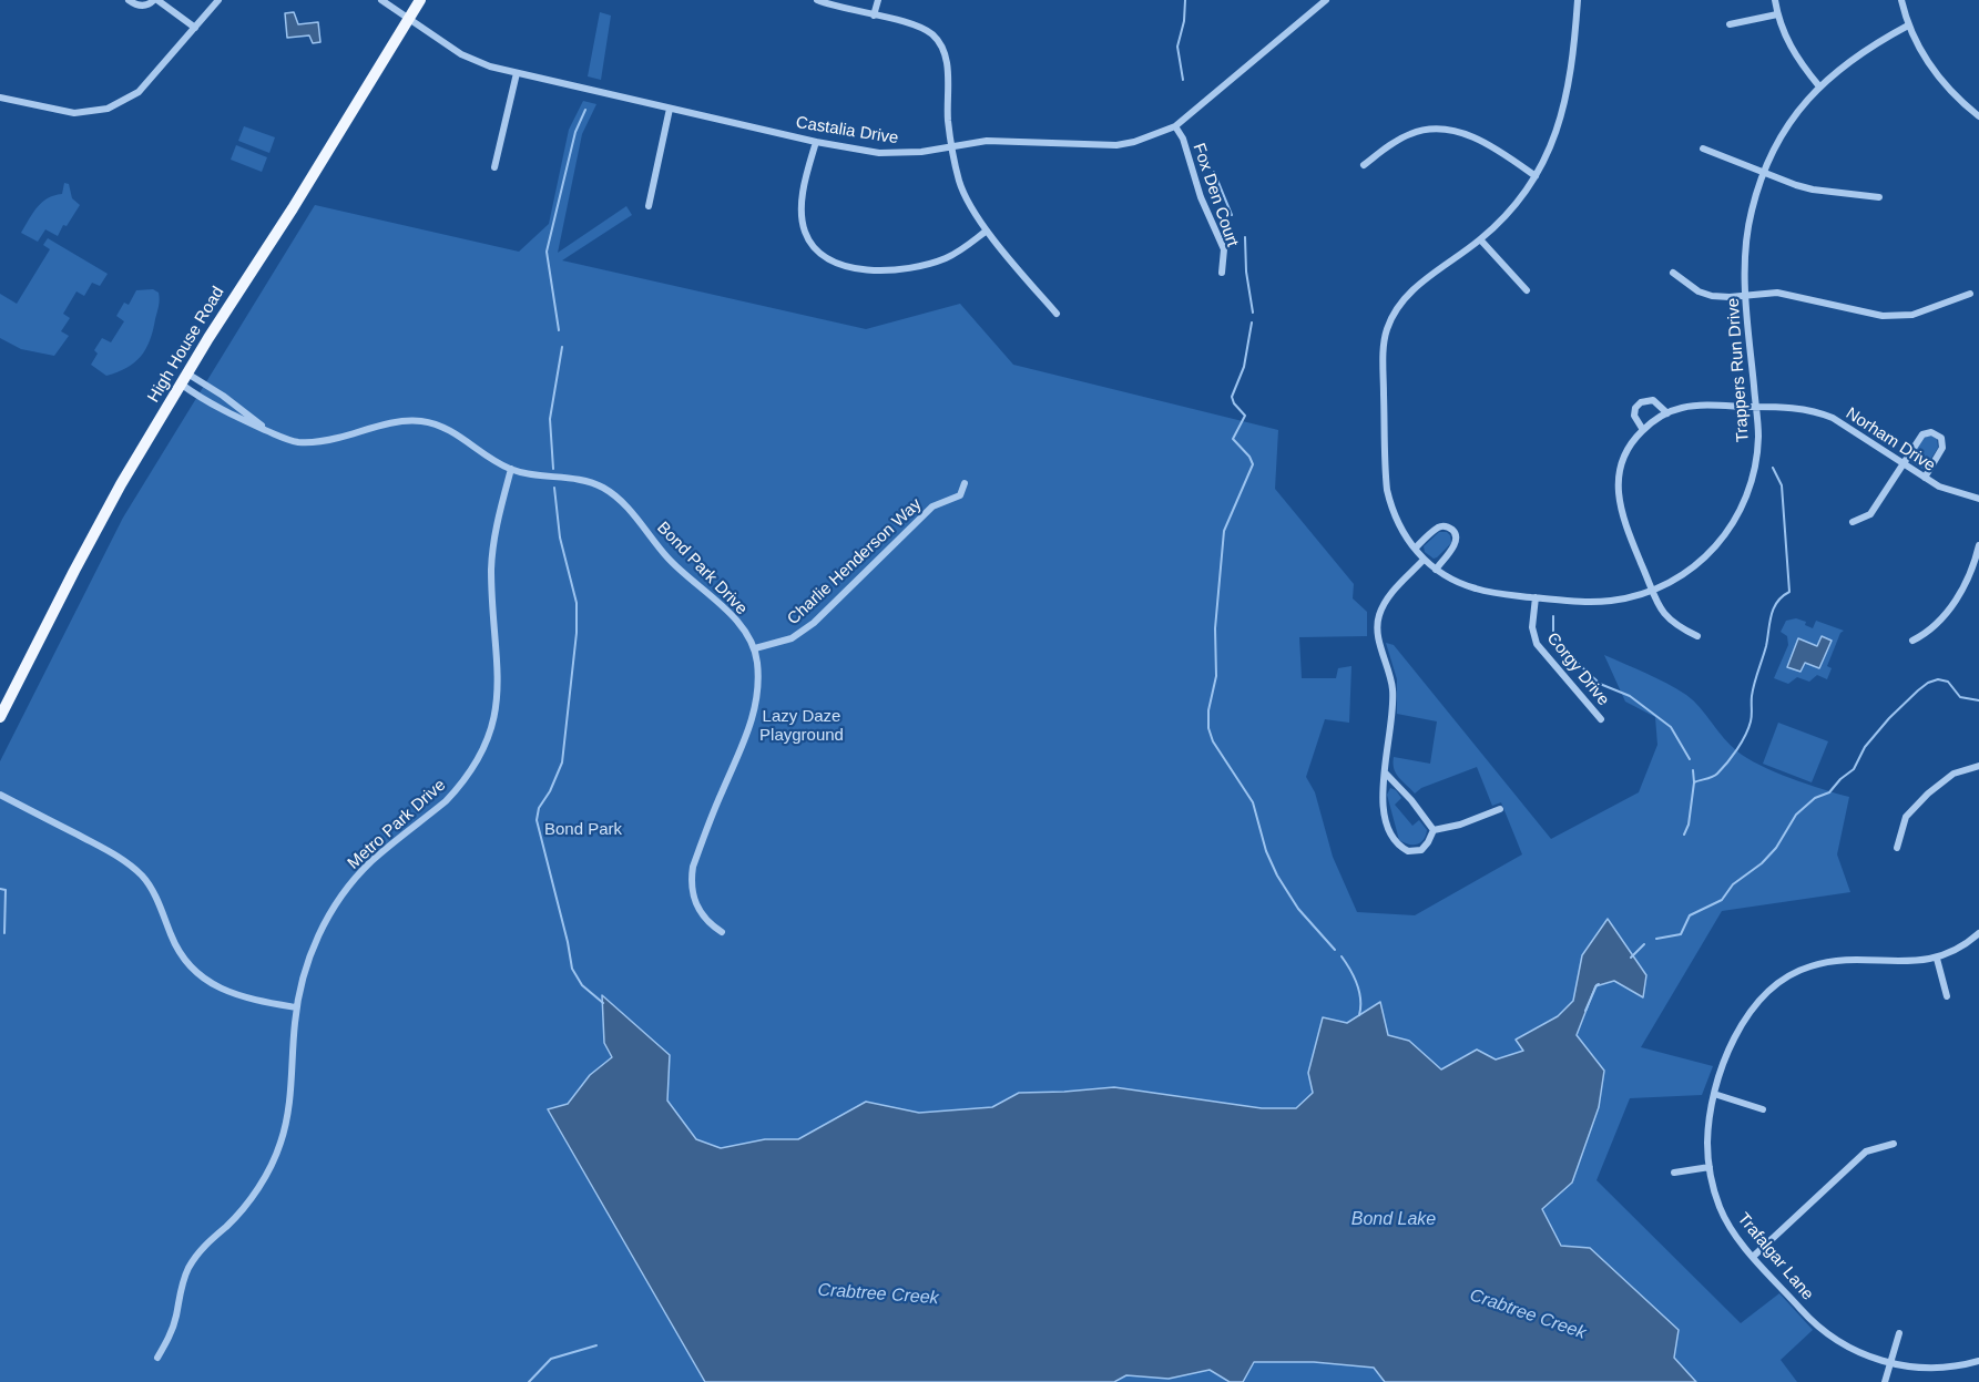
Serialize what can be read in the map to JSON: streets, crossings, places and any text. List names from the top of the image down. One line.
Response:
{"streets":{"main road":["High House Road"],"street":["Castalia Drive","Fox Den Court","Trappers Run Drive","Norham Drive","Charlie Henderson Way","Bond Park Drive","Corgy Drive","Metro Park Drive","Trafalgar Lane"]},"crossings":[["Castalia Drive","Fox Den Court"],["Castalia Drive","High House Road"],["High House Road","Bond Park Drive"],["Trappers Run Drive","Norham Drive"],["Trappers Run Drive","Corgy Drive"],["Charlie Henderson Way","Bond Park Drive"],["Bond Park Drive","Metro Park Drive"]],"water":["Bond Lake","Crabtree Creek"],"parks":["Lazy Daze Playground","Bond Park"]}
